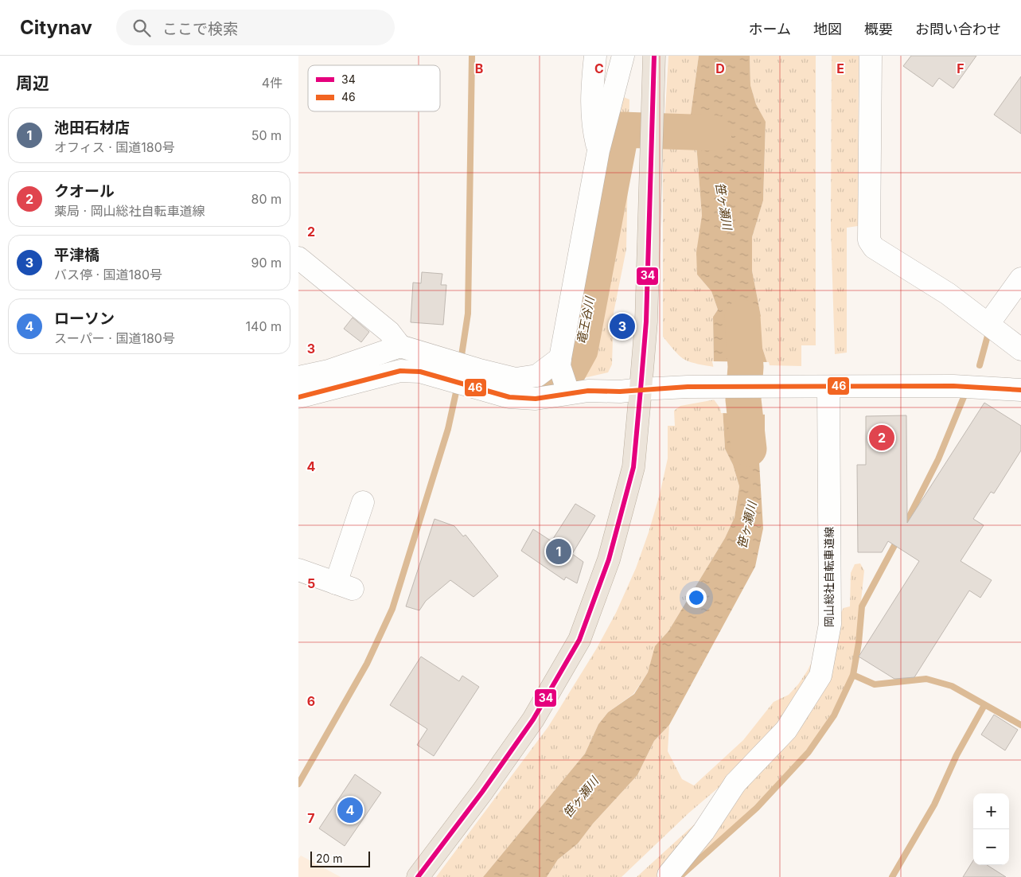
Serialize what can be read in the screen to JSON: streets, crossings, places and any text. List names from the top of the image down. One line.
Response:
{"streets":{"street":["岡山総社自転車道線"]},"water":["笹ヶ瀬川","竜王谷川"],"lines":["transit line 34","transit line 46"],"legend":["34","46"],"scale_bar":"20 m","page":{"header":"Citynav","search":"ここで検索","nav":["ホーム","地図","概要","お問い合わせ"],"heading":["周辺","4件"],"list":[{"mark":"1","name":"池田石材店","note":"オフィス · 国道180号","value":"50 m"},{"mark":"2","name":"クオール","note":"薬局 · 岡山総社自転車道線","value":"80 m"},{"mark":"3","name":"平津橋","note":"バス停 · 国道180号","value":"90 m"},{"mark":"4","name":"ローソン","note":"スーパー · 国道180号","value":"140 m"}],"pins":["3","2","1","4"],"map_buttons":["+","−"],"scale":"20 m"},"grid":{"columns":["B","C","D","E","F"],"rows":["2","3","4","5","6","7"]}}
